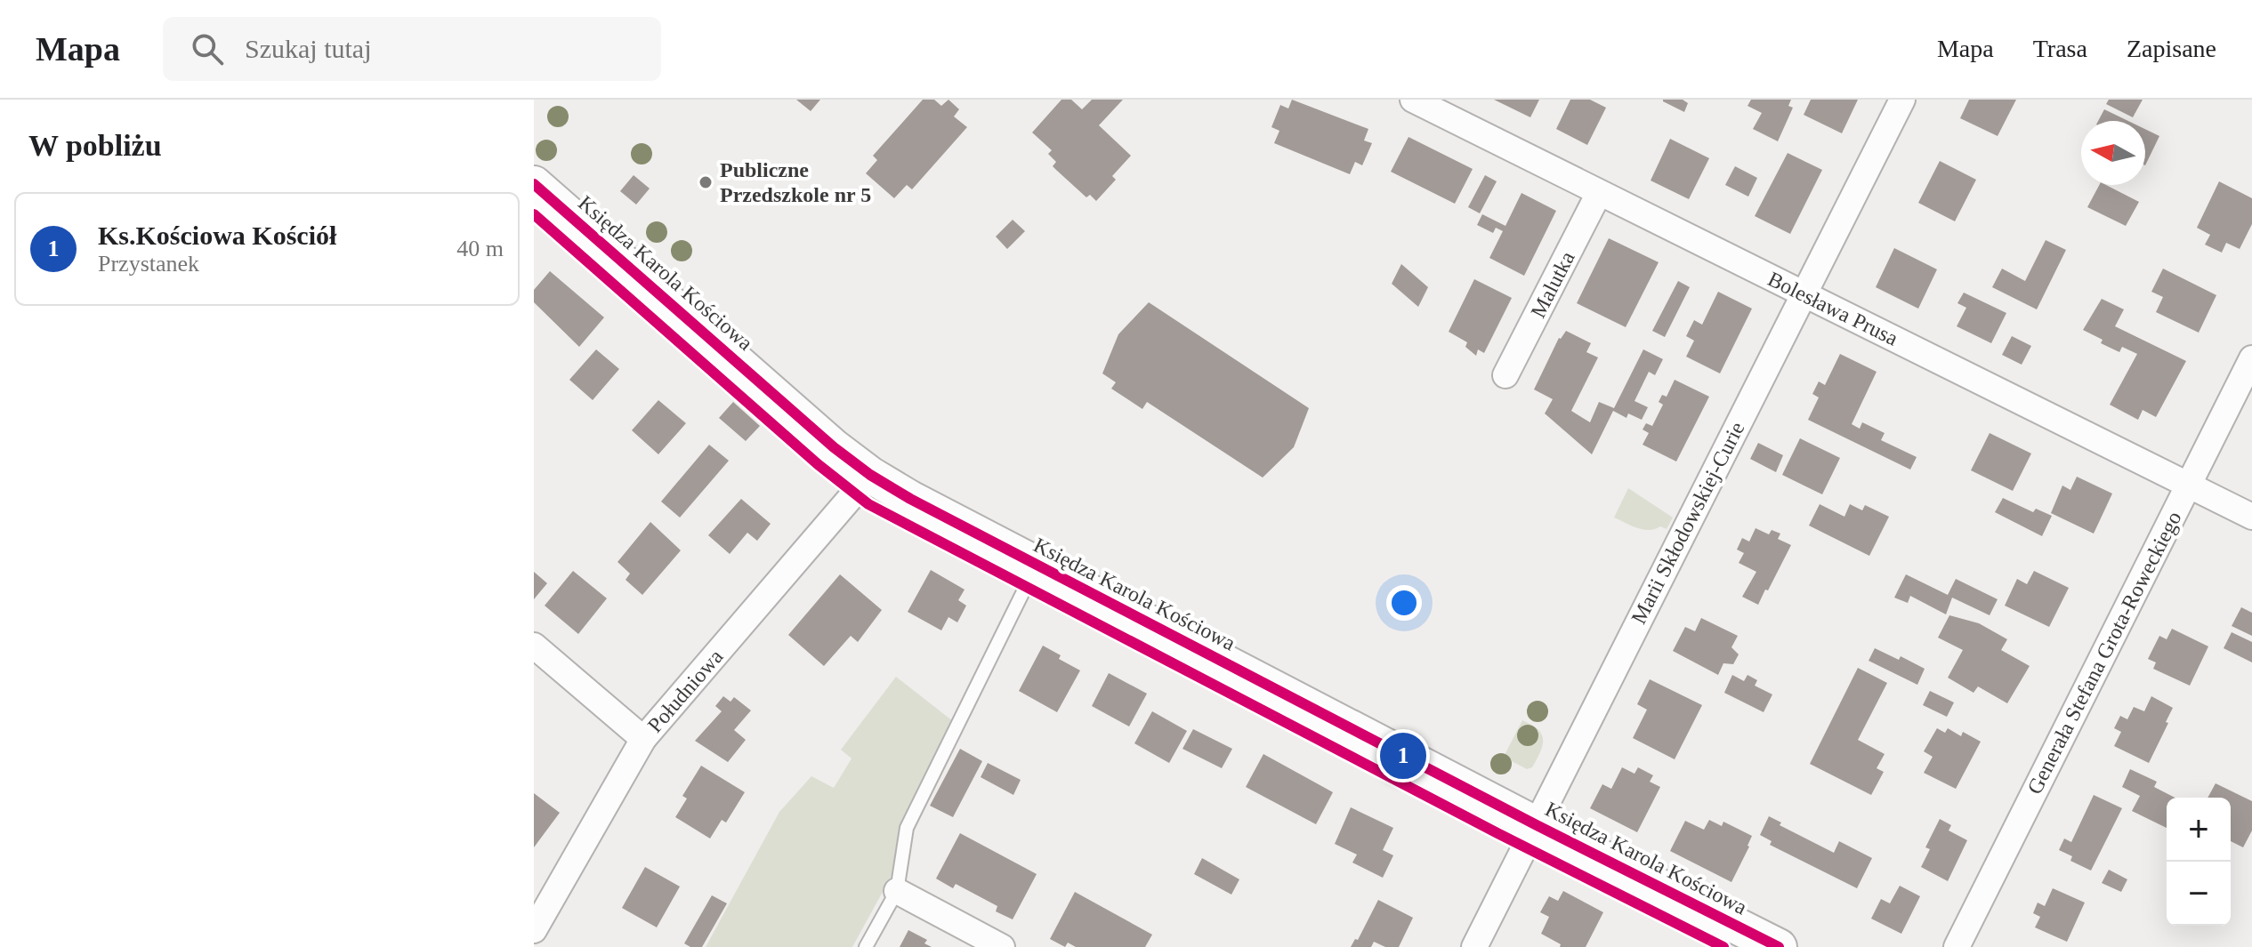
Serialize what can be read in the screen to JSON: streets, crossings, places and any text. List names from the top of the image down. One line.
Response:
{"streets":{"street":["Księdza Karola Kościowa","Malutka","Bolesława Prusa","Marii Skłodowskiej-Curie","Generała Stefana Grota-Roweckiego","Południowa"]},"crossings":[["Księdza Karola Kościowa","Marii Skłodowskiej-Curie"],["Księdza Karola Kościowa","Południowa"],["Malutka","Bolesława Prusa"],["Bolesława Prusa","Marii Skłodowskiej-Curie"],["Bolesława Prusa","Generała Stefana Grota-Roweckiego"]],"places":["Publiczne Przedszkole nr 5"],"north":"left","page":{"header":"Mapa","search":"Szukaj tutaj","nav":["Mapa","Trasa","Zapisane"],"heading":"W pobliżu","list":[{"mark":"1","name":"Ks.Kościowa Kościół","note":"Przystanek","value":"40 m"}],"pins":"1","map_buttons":["+","−"]}}
